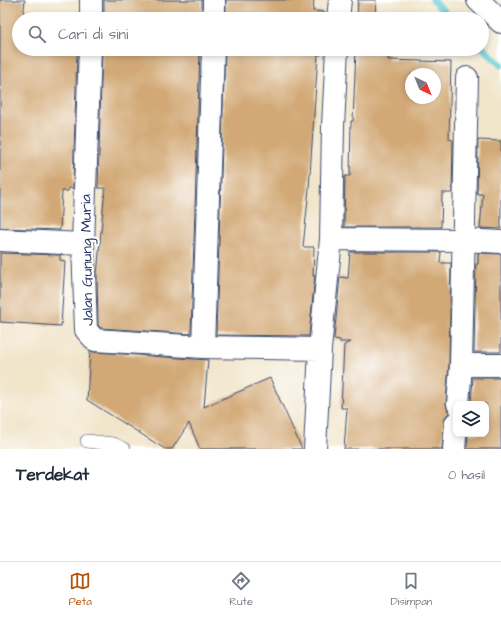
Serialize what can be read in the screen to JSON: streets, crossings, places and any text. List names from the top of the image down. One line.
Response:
{"streets":{"street":["Jalan Gunung Muria"]},"north":"bottom right","page":{"search":"Cari di sini","heading":["Terdekat","0 hasil"],"nav":["Peta","Rute","Disimpan"]}}
